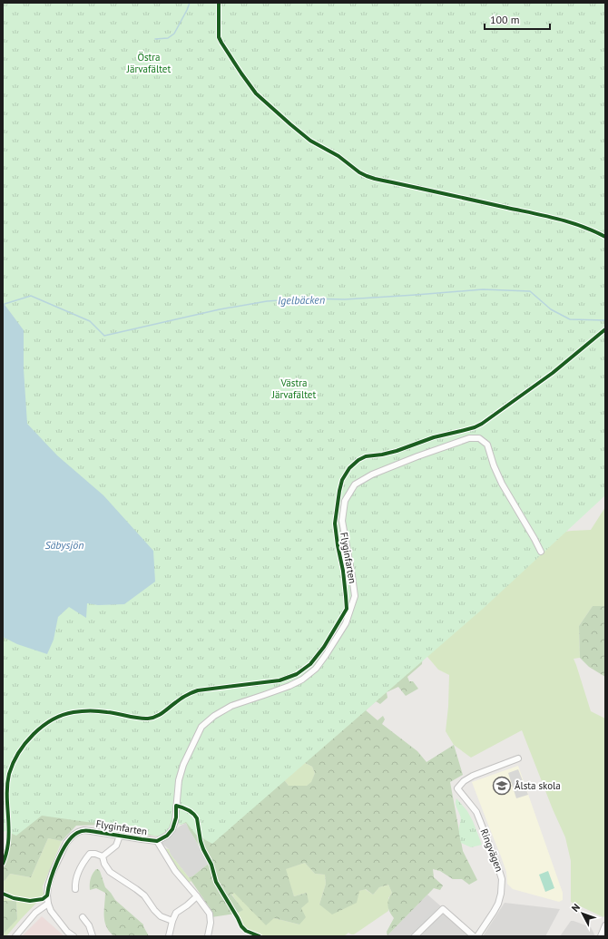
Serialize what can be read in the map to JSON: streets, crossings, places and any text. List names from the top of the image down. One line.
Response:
{"streets":{"street":["Flyginfarten","Ringvägen"]},"water":["Igelbäcken","Säbysjön"],"parks":["Östra Järvafältet","Västra Järvafältet"],"places":{"school or university":["Ålsta skola"]},"scale_bar":"100 m","north":"top left"}
